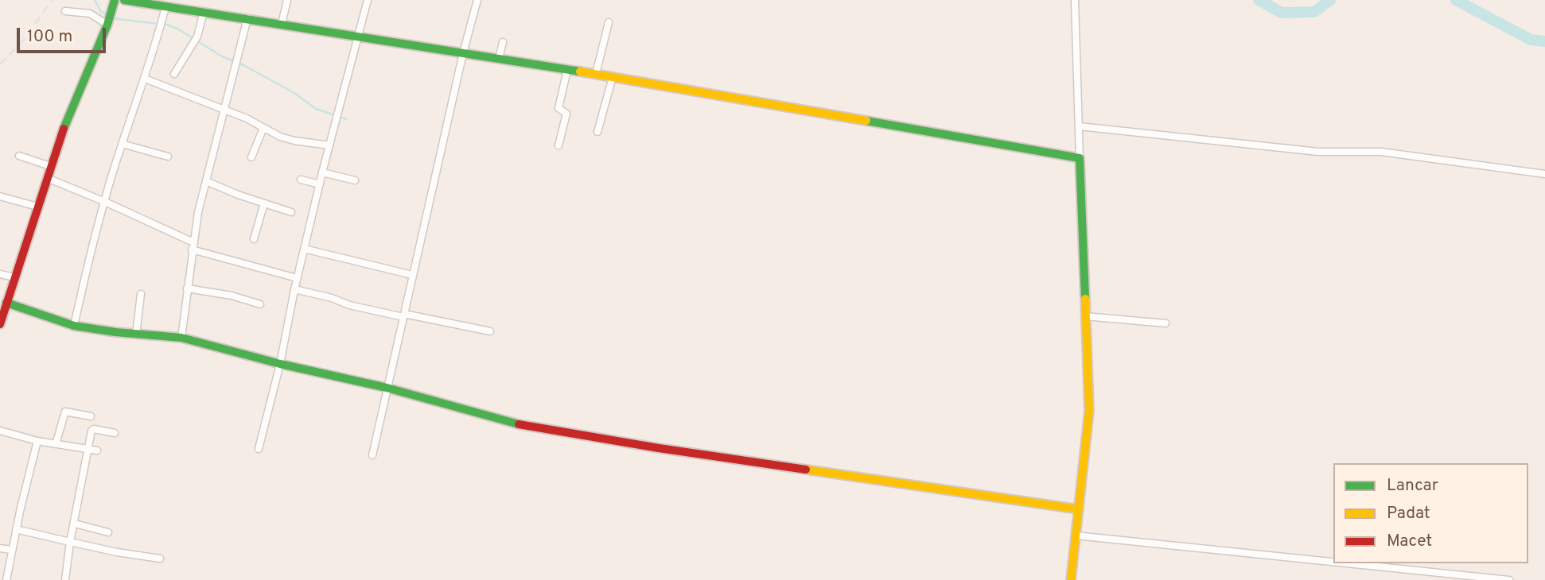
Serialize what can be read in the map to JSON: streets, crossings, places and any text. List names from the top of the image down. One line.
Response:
{"legend":["Lancar","Padat","Macet"],"scale_bar":"100 m"}
